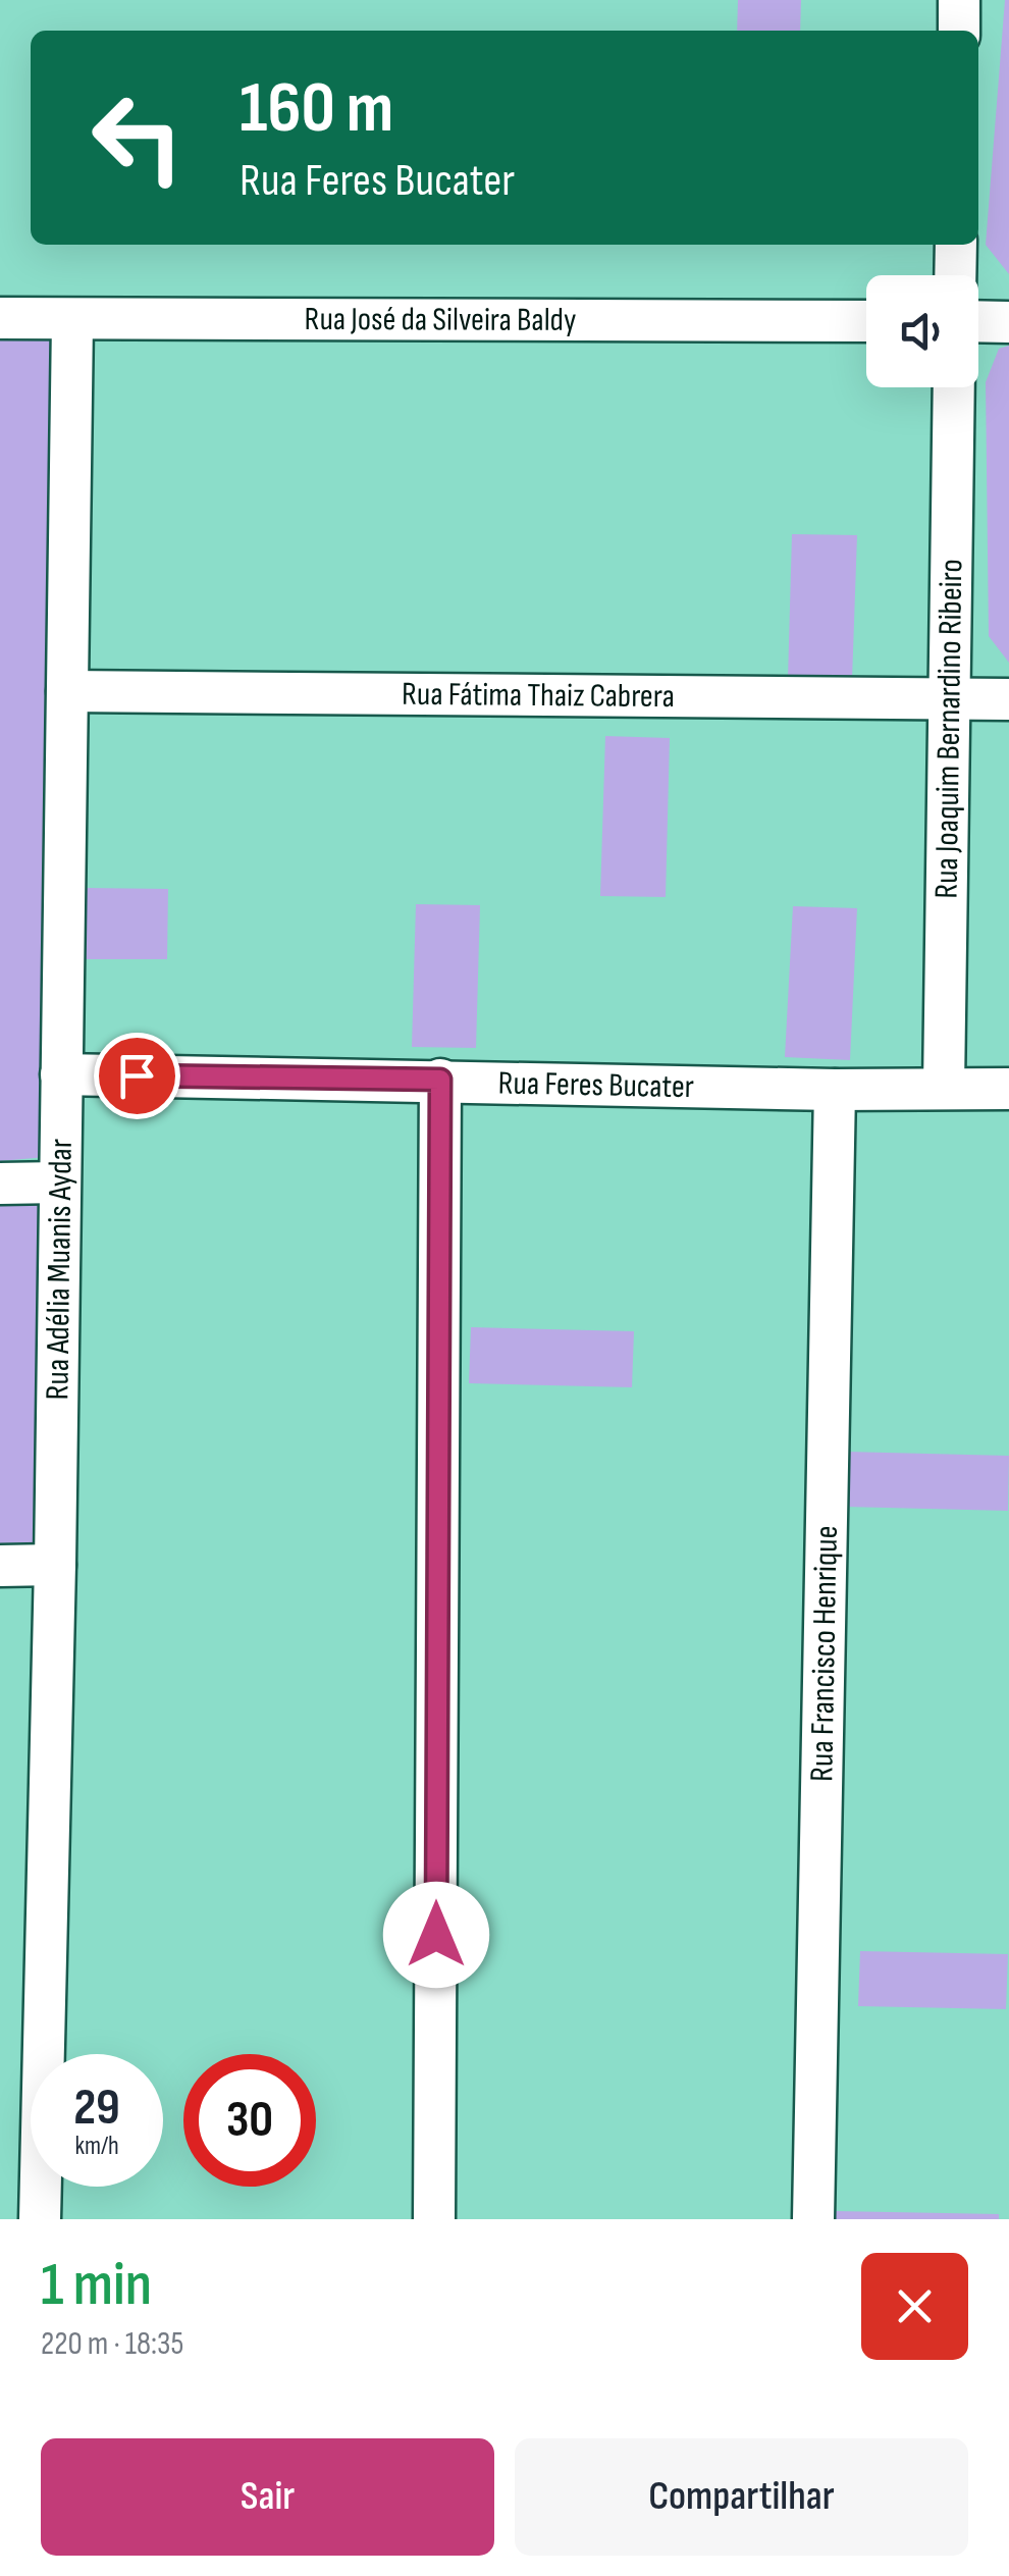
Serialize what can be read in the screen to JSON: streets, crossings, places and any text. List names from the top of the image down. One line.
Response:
{"streets":{"street":["Rua José da Silveira Baldy","Rua Fátima Thaiz Cabrera","Rua Joaquim Bernardino Ribeiro","Rua Feres Bucater","Rua Adélia Muanis Aydar","Rua Francisco Henrique"]},"crossings":[["Rua José da Silveira Baldy","Rua Adélia Muanis Aydar"],["Rua Fátima Thaiz Cabrera","Rua Joaquim Bernardino Ribeiro"],["Rua Fátima Thaiz Cabrera","Rua Adélia Muanis Aydar"],["Rua Joaquim Bernardino Ribeiro","Rua Feres Bucater"],["Rua Feres Bucater","Rua Adélia Muanis Aydar"],["Rua Feres Bucater","Rua Francisco Henrique"]],"page":{"turn":["160 m","Rua Feres Bucater"],"speed":"29 km/h","limit":"30","heading":["1 min","220 m · 18:35"],"buttons":["Sair","Compartilhar"]}}
